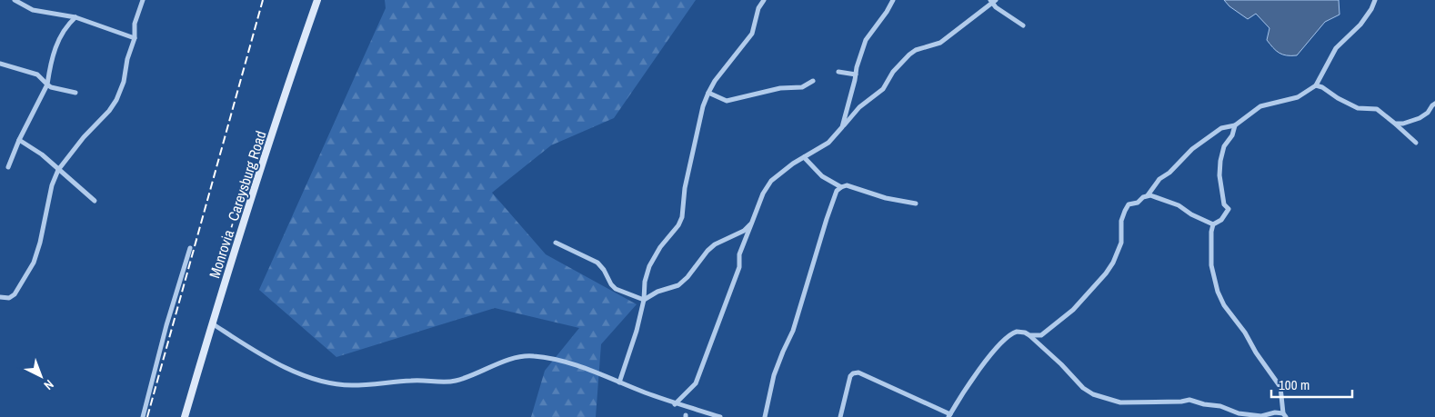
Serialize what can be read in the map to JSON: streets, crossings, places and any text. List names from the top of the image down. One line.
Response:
{"streets":{"main road":["Monrovia - Careysburg Road"]},"scale_bar":"100 m","north":"bottom right"}
